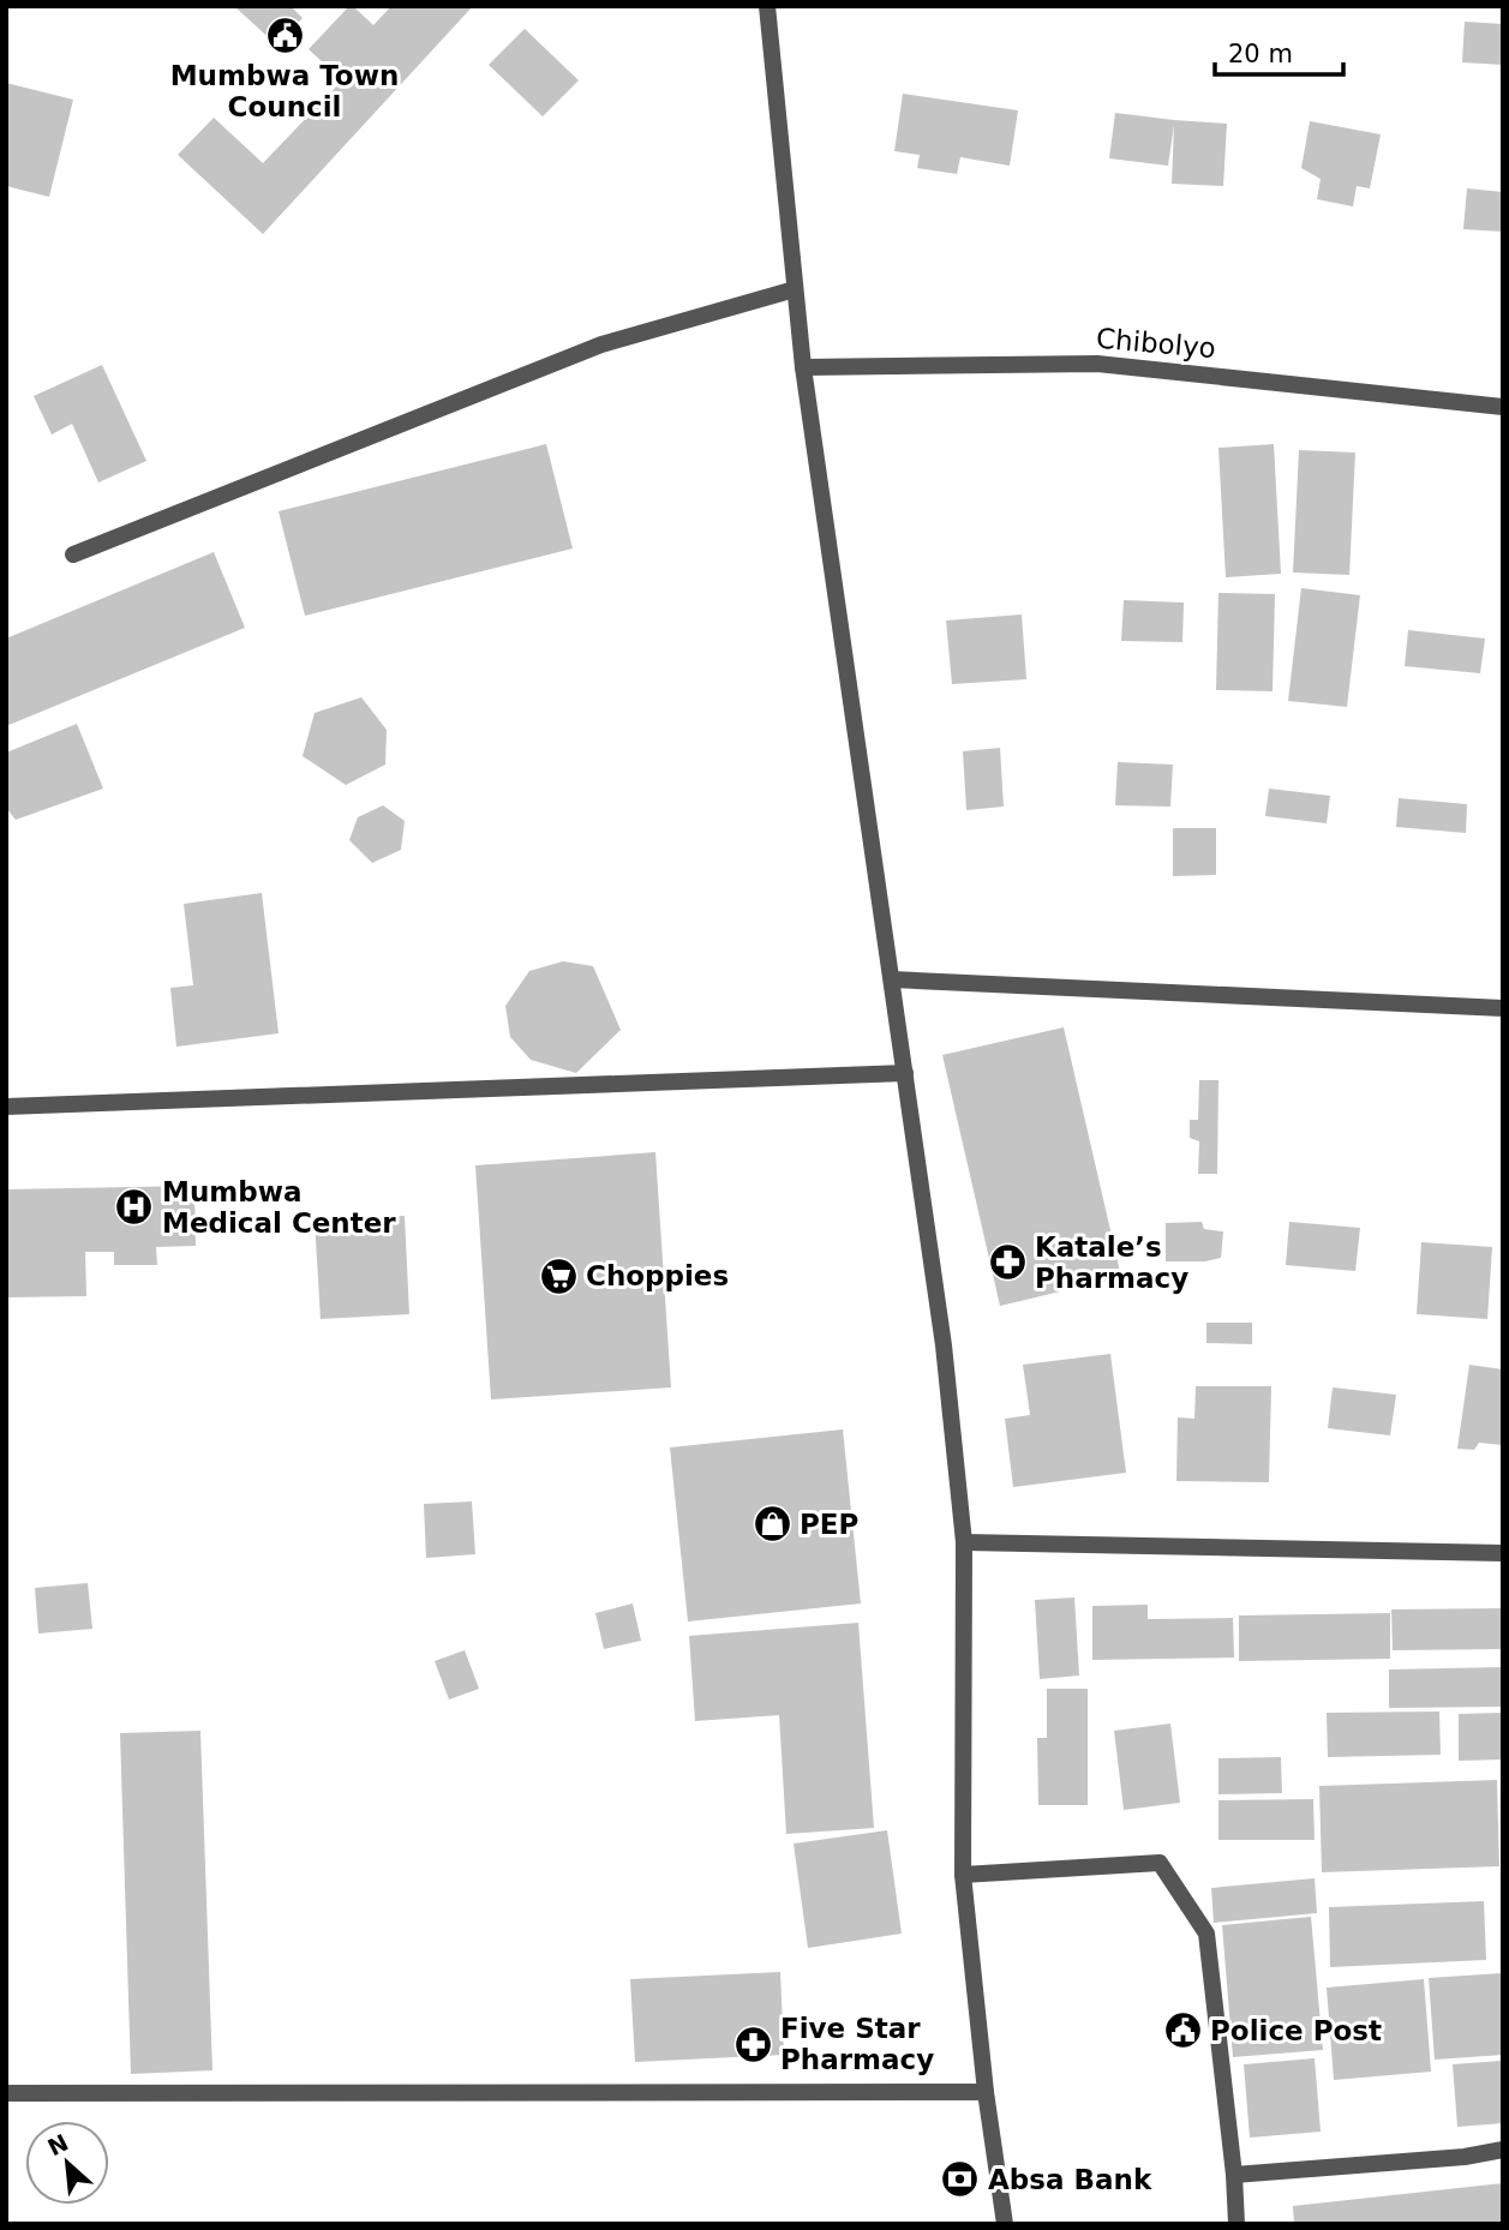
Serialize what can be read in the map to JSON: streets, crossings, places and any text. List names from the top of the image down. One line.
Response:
{"streets":{"street":["Chibolyo"]},"places":{"public building":["Mumbwa Town Council","Police Post"],"hospital":["Mumbwa Medical Center"],"pharmacy":["Katale’s Pharmacy","Five Star Pharmacy"],"supermarket":["Choppies"],"shop":["PEP"],"bank":["Absa Bank"]},"scale_bar":"20 m","north":"top left"}
